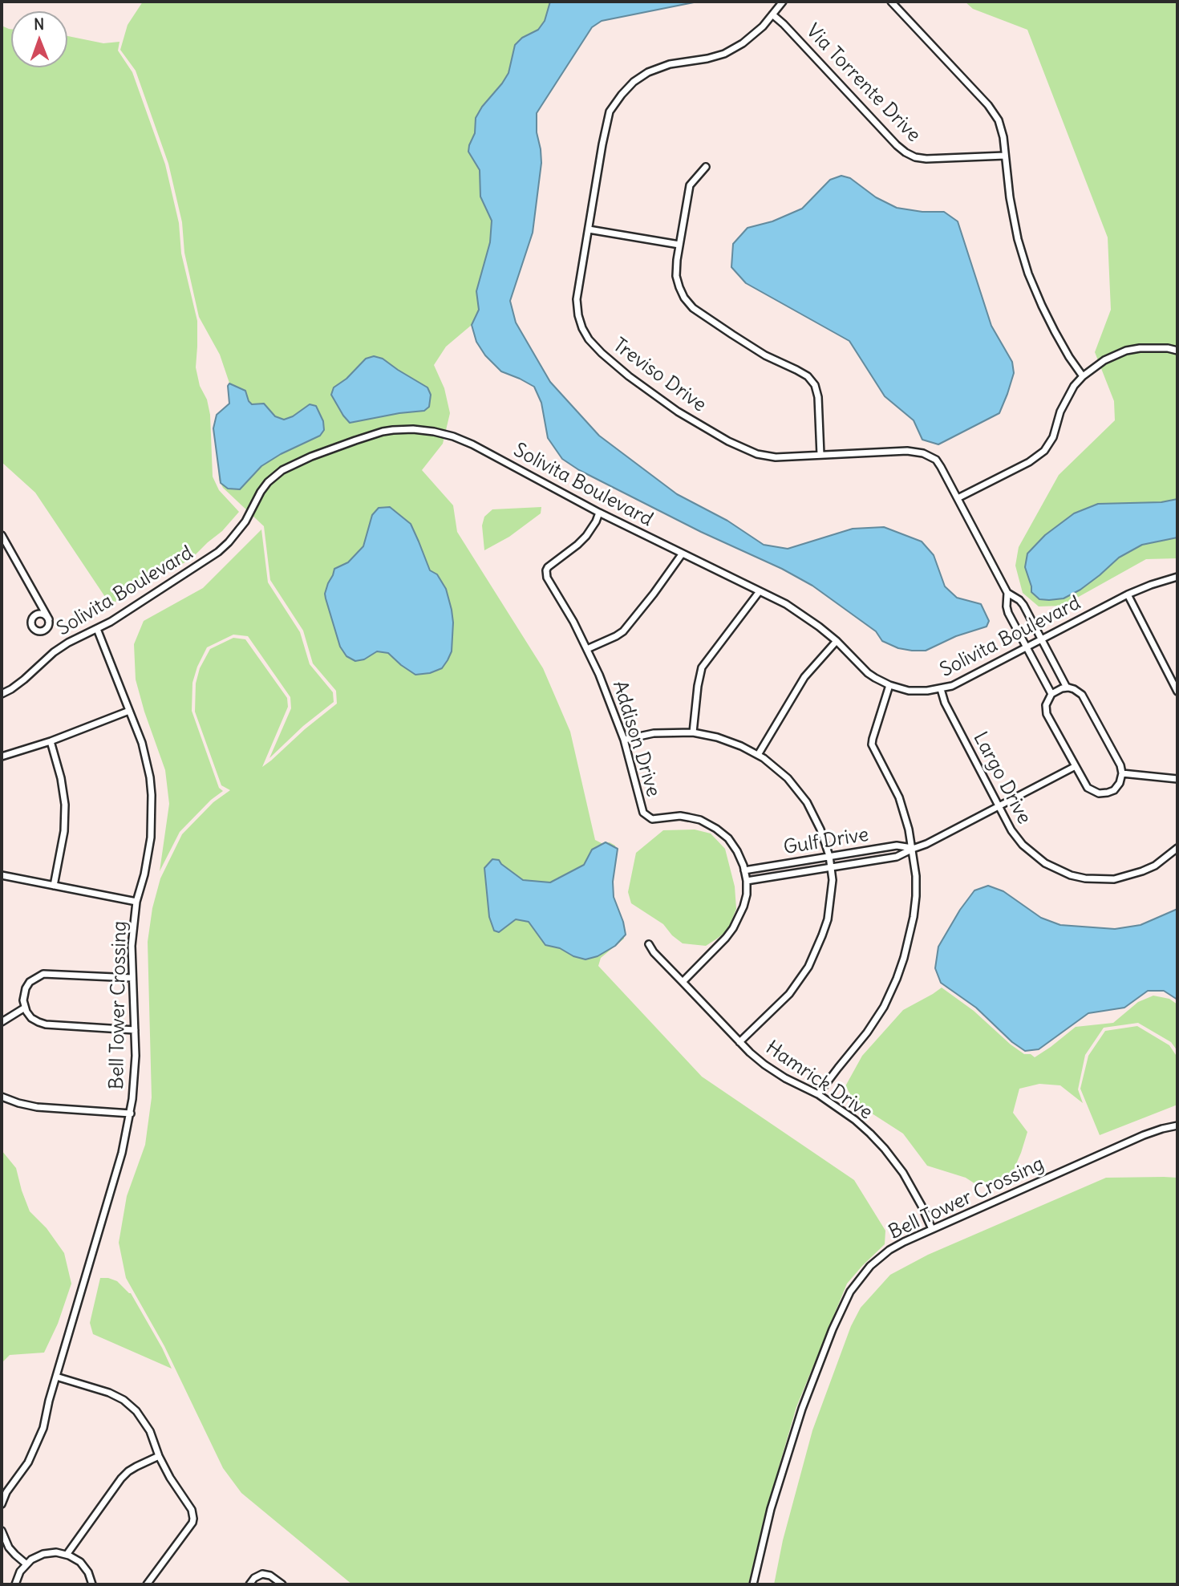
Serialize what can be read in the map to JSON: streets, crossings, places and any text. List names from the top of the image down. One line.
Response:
{"streets":{"street":["Via Torrente Drive","Treviso Drive","Solivita Boulevard","Addison Drive","Largo Drive","Gulf Drive","Bell Tower Crossing","Hamrick Drive"]},"crossings":[["Via Torrente Drive","Treviso Drive"],["Treviso Drive","Solivita Boulevard"],["Solivita Boulevard","Addison Drive"],["Solivita Boulevard","Largo Drive"],["Solivita Boulevard","Bell Tower Crossing"],["Addison Drive","Gulf Drive"],["Addison Drive","Hamrick Drive"],["Largo Drive","Gulf Drive"],["Bell Tower Crossing","Hamrick Drive"]],"north":"top"}
